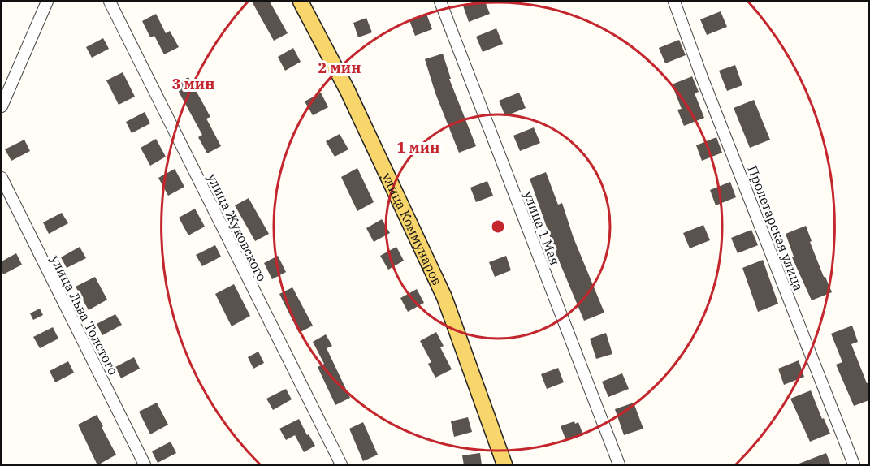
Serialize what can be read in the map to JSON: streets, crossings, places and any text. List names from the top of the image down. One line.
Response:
{"streets":{"main road":["улица Коммунаров"],"street":["улица Жуковского","улица 1 Мая","Пролетарская улица","улица Льва Толстого"]},"rings":["2 мин","3 мин","1 мин"]}
